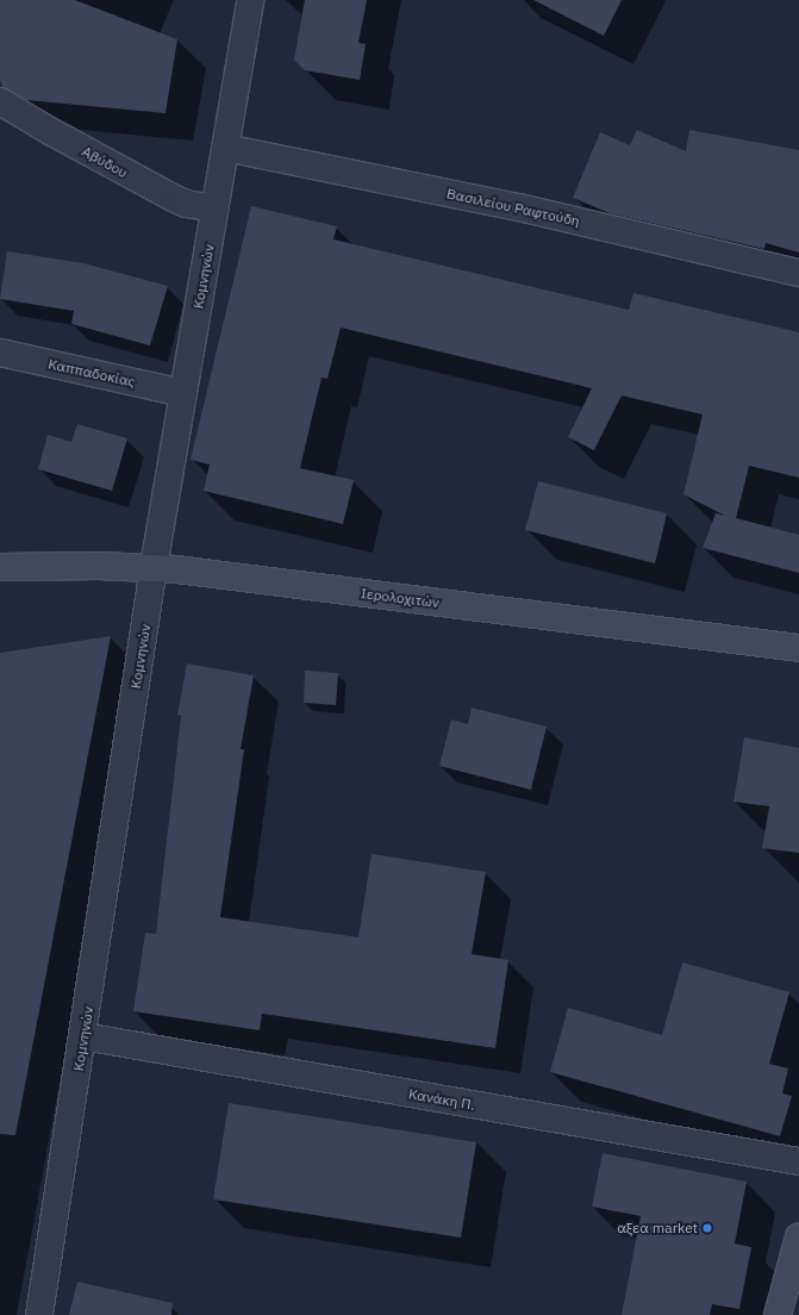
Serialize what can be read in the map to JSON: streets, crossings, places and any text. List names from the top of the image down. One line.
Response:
{"streets":{"street":["Αβύδου","Βασιλείου Ραφτούδη","Κομνηνών","Καππαδοκίας","Ιερολοχιτών","Κανάκη Π."]},"crossings":[["Αβύδου","Κομνηνών"],["Βασιλείου Ραφτούδη","Κομνηνών"],["Κομνηνών","Καππαδοκίας"],["Κομνηνών","Ιερολοχιτών"],["Κομνηνών","Κανάκη Π."]],"places":["αξεα market"]}
